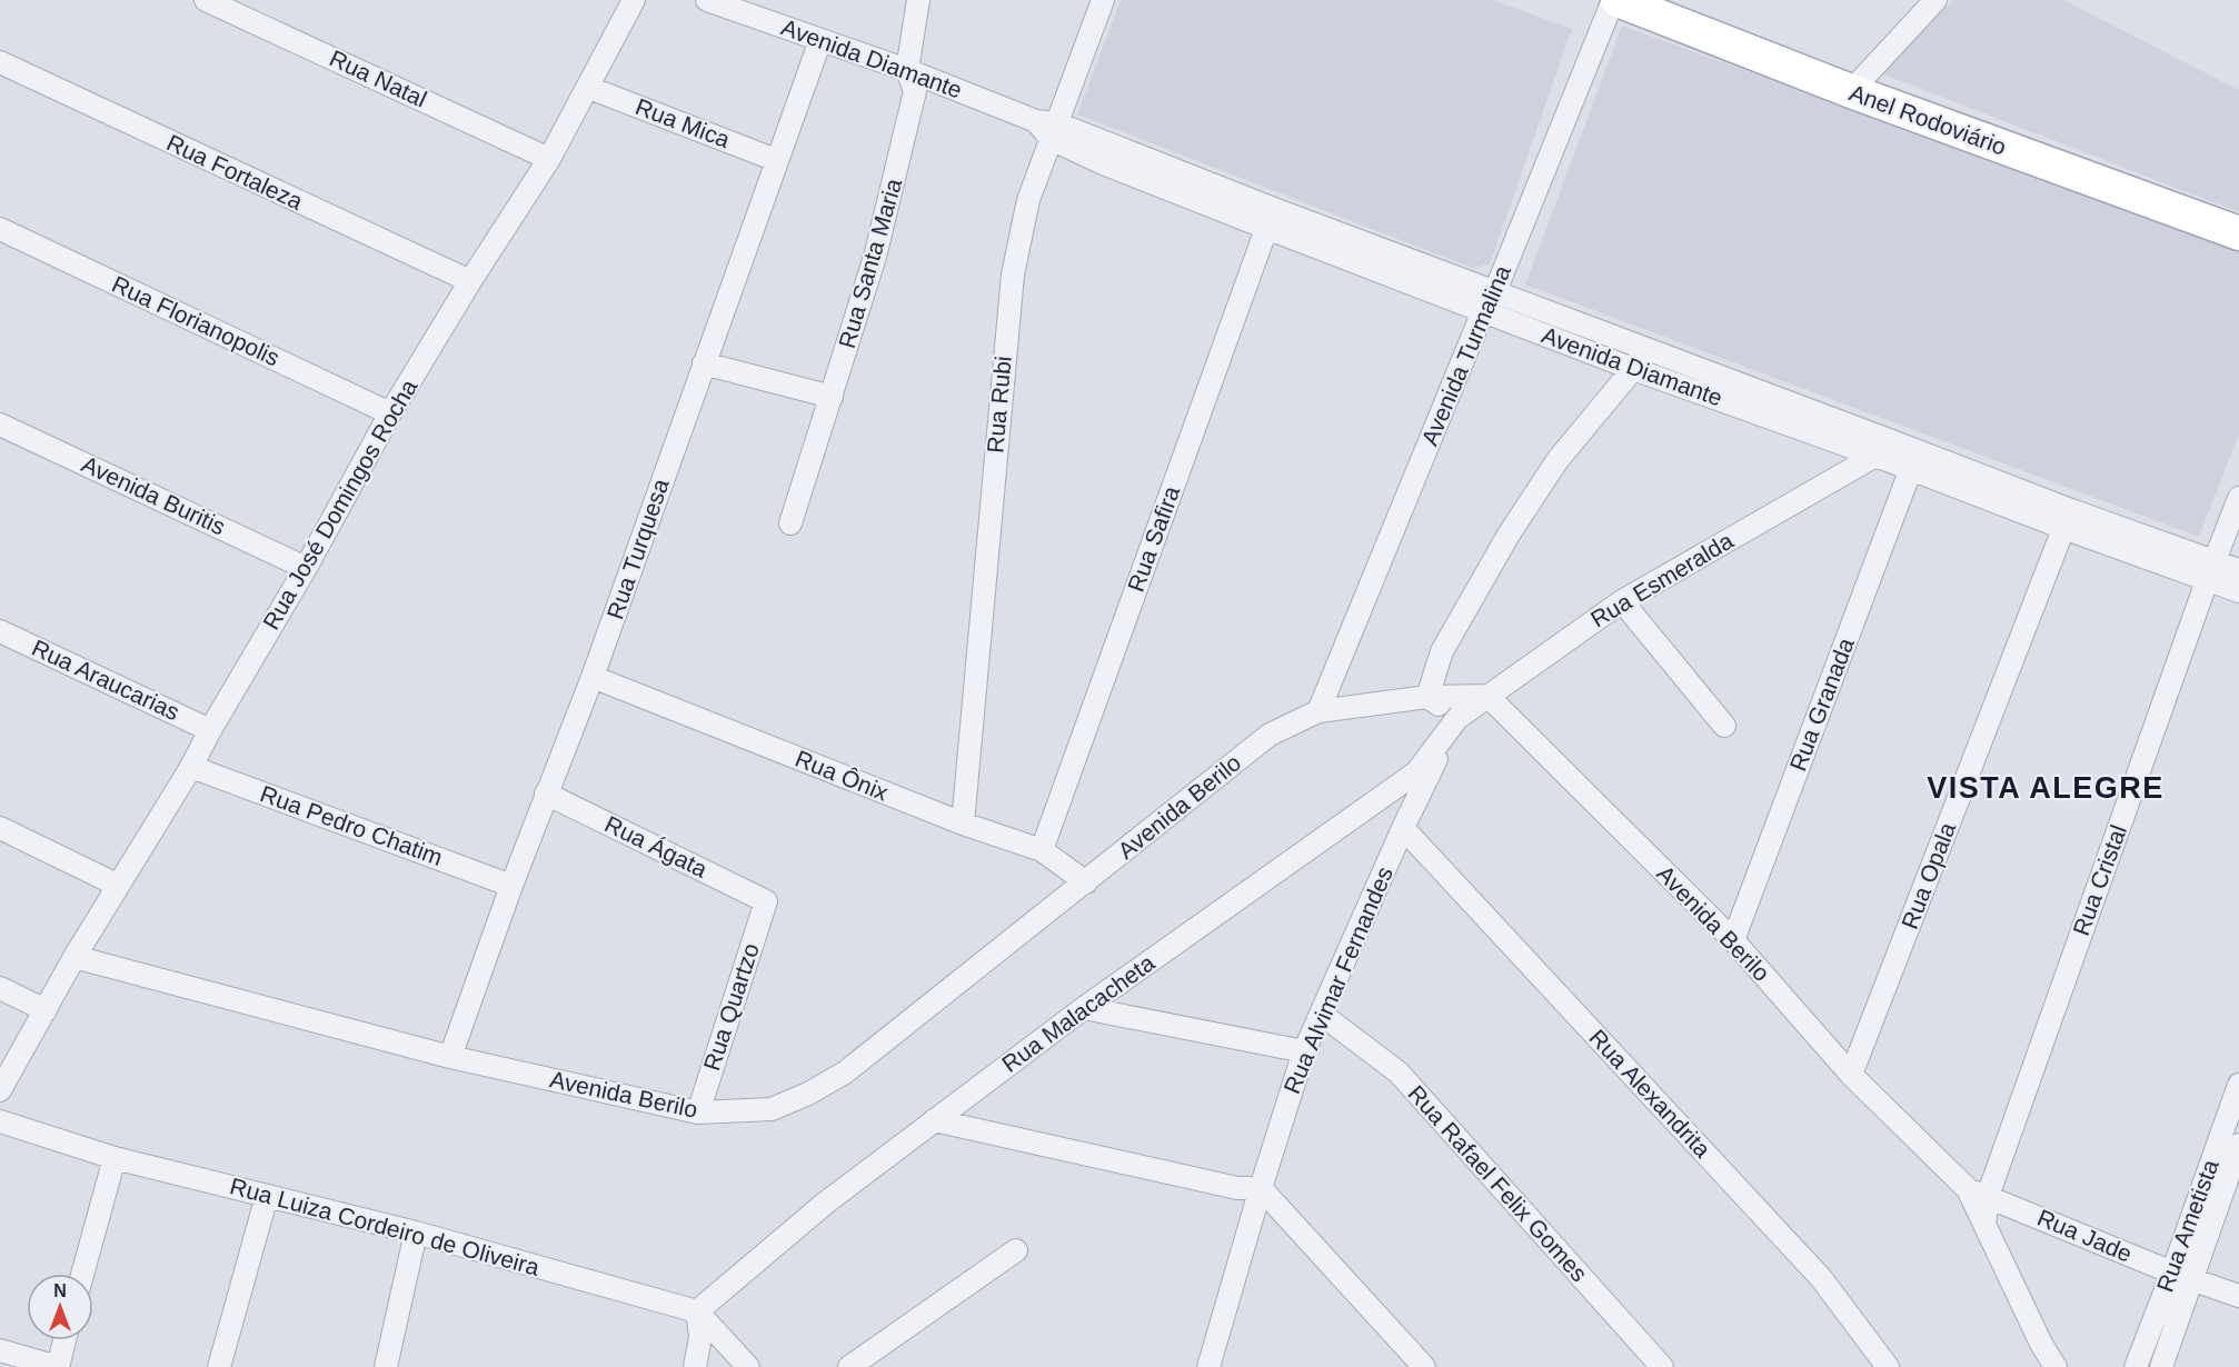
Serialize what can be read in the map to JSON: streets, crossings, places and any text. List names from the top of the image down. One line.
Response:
{"streets":{"main road":["Anel Rodoviário"],"street":["Avenida Diamante","Rua Natal","Rua Mica","Rua Fortaleza","Rua Santa Maria","Rua Florianopolis","Avenida Turmalina","Rua Rubi","Avenida Buritis","Rua José Domingos Rocha","Rua Safira","Rua Turquesa","Rua Esmeralda","Rua Araucarias","Rua Granada","Rua Ônix","Avenida Berilo","Rua Pedro Chatim","Rua Ágata","Rua Opala","Rua Cristal","Rua Alvimar Fernandes","Rua Quartzo","Rua Malacacheta","Rua Alexandrita","Rua Rafael Felix Gomes","Rua Ametista","Rua Luiza Cordeiro de Oliveira","Rua Jade"]},"crossings":[["Avenida Diamante","Rua Santa Maria"],["Avenida Diamante","Avenida Turmalina"],["Avenida Diamante","Rua Rubi"],["Avenida Diamante","Rua Safira"],["Avenida Diamante","Rua Turquesa"],["Avenida Diamante","Rua Esmeralda"],["Avenida Diamante","Rua Granada"],["Avenida Diamante","Rua Opala"],["Avenida Diamante","Rua Cristal"],["Rua Natal","Rua José Domingos Rocha"],["Anel Rodoviário","Avenida Turmalina"],["Rua Mica","Rua José Domingos Rocha"],["Rua Mica","Rua Turquesa"],["Rua Fortaleza","Rua José Domingos Rocha"],["Rua Florianopolis","Rua José Domingos Rocha"],["Avenida Turmalina","Avenida Berilo"],["Rua Rubi","Rua Ônix"],["Avenida Buritis","Rua José Domingos Rocha"],["Rua José Domingos Rocha","Rua Araucarias"],["Rua José Domingos Rocha","Avenida Berilo"],["Rua José Domingos Rocha","Rua Pedro Chatim"],["Rua Safira","Rua Ônix"],["Rua Turquesa","Rua Ônix"],["Rua Turquesa","Avenida Berilo"],["Rua Turquesa","Rua Pedro Chatim"],["Rua Turquesa","Rua Ágata"],["Rua Esmeralda","Avenida Berilo"],["Rua Esmeralda","Rua Alvimar Fernandes"],["Rua Esmeralda","Rua Malacacheta"],["Rua Granada","Avenida Berilo"],["Rua Ônix","Avenida Berilo"],["Avenida Berilo","Rua Opala"],["Avenida Berilo","Rua Cristal"],["Avenida Berilo","Rua Quartzo"],["Avenida Berilo","Rua Jade"],["Rua Ágata","Rua Quartzo"],["Rua Cristal","Rua Jade"],["Rua Alvimar Fernandes","Rua Malacacheta"],["Rua Alvimar Fernandes","Rua Alexandrita"],["Rua Alvimar Fernandes","Rua Rafael Felix Gomes"],["Rua Malacacheta","Rua Luiza Cordeiro de Oliveira"],["Rua Ametista","Rua Jade"]],"districts":["VISTA ALEGRE"],"north":"top"}
